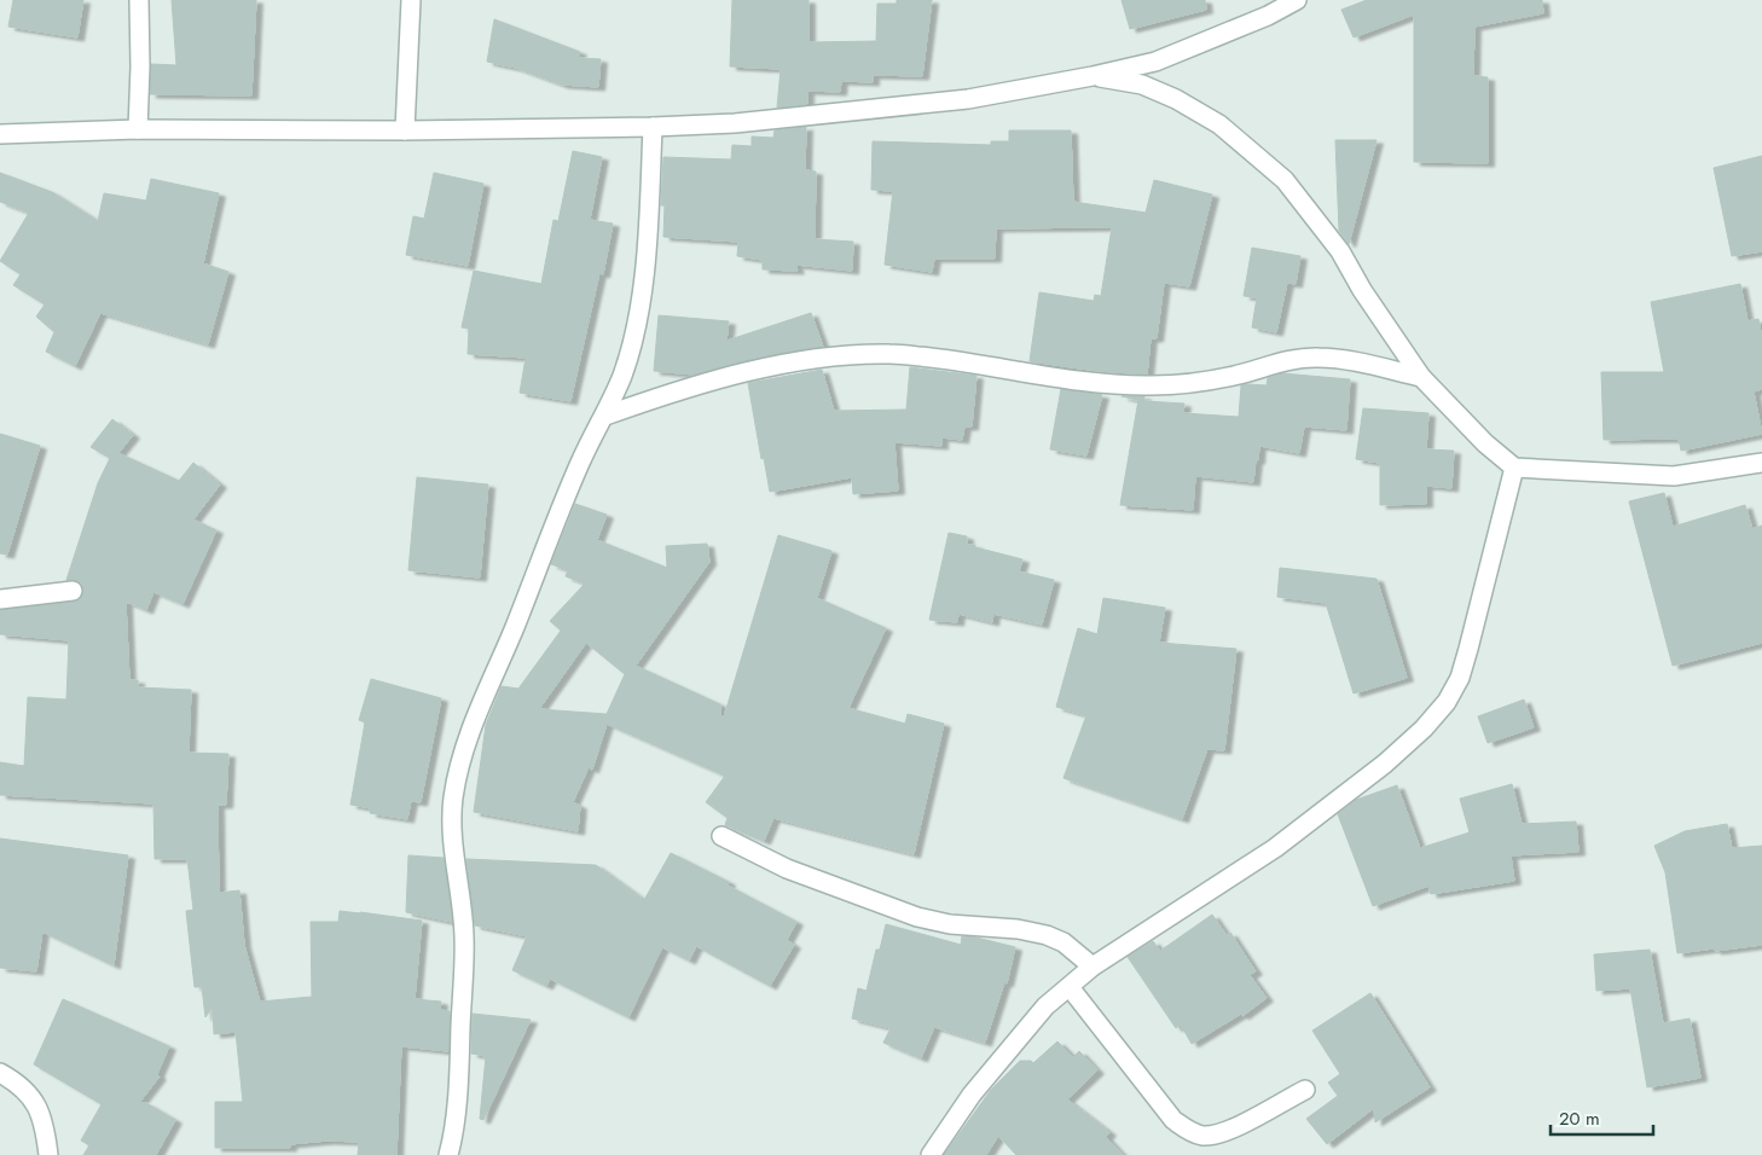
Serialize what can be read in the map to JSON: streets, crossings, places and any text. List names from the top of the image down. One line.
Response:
{"scale_bar":"20 m"}
